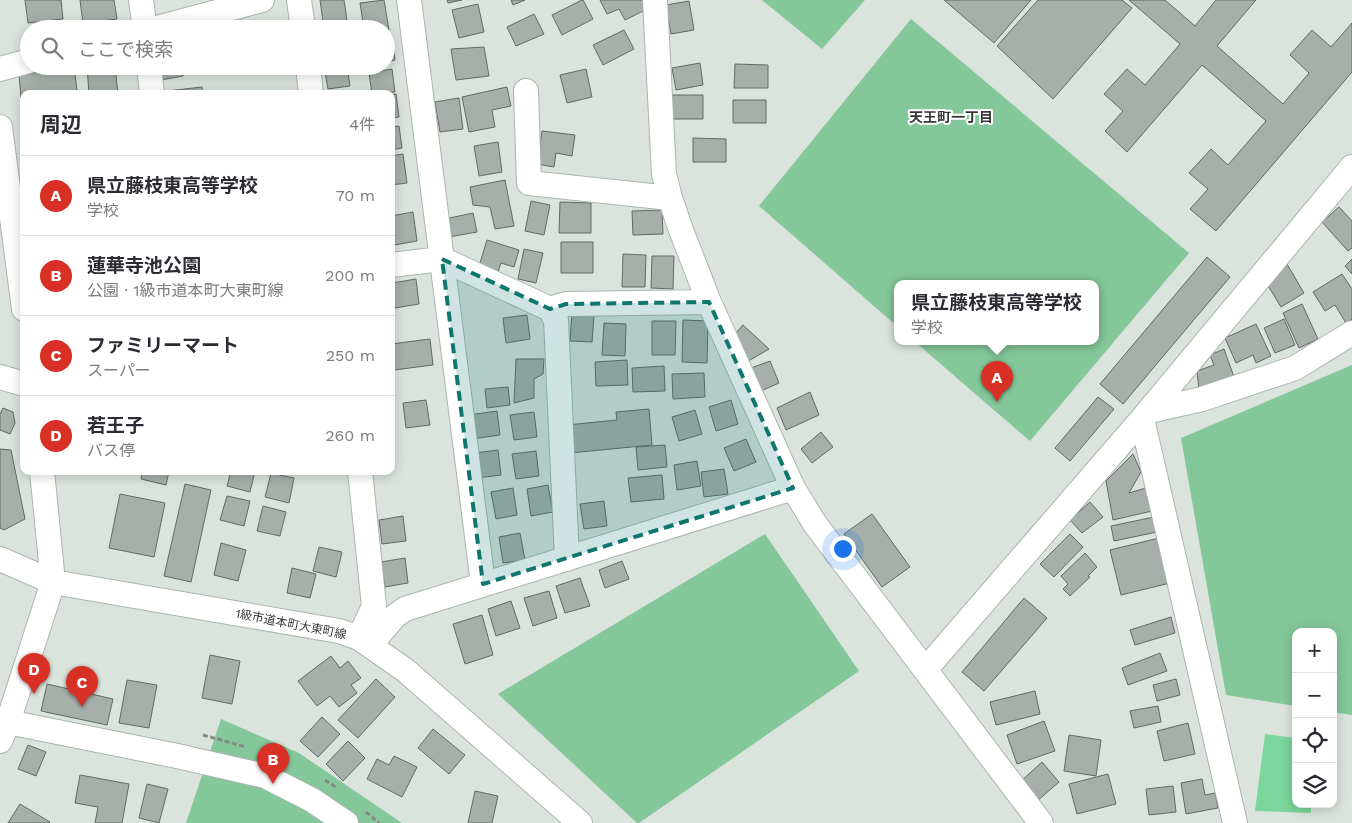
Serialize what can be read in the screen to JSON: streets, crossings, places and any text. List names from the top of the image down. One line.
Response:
{"streets":{"street":["1級市道本町大東町線"]},"districts":["天王町一丁目"],"page":{"search":"ここで検索","heading":["周辺","4件"],"list":[{"mark":"A","name":"県立藤枝東高等学校","note":"学校","value":"70 m"},{"mark":"B","name":"蓮華寺池公園","note":"公園 · 1級市道本町大東町線","value":"200 m"},{"mark":"C","name":"ファミリーマート","note":"スーパー","value":"250 m"},{"mark":"D","name":"若王子","note":"バス停","value":"260 m"}],"popup":["県立藤枝東高等学校","学校"],"pins":["A","D","C","B"],"map_buttons":["+","−"]}}
